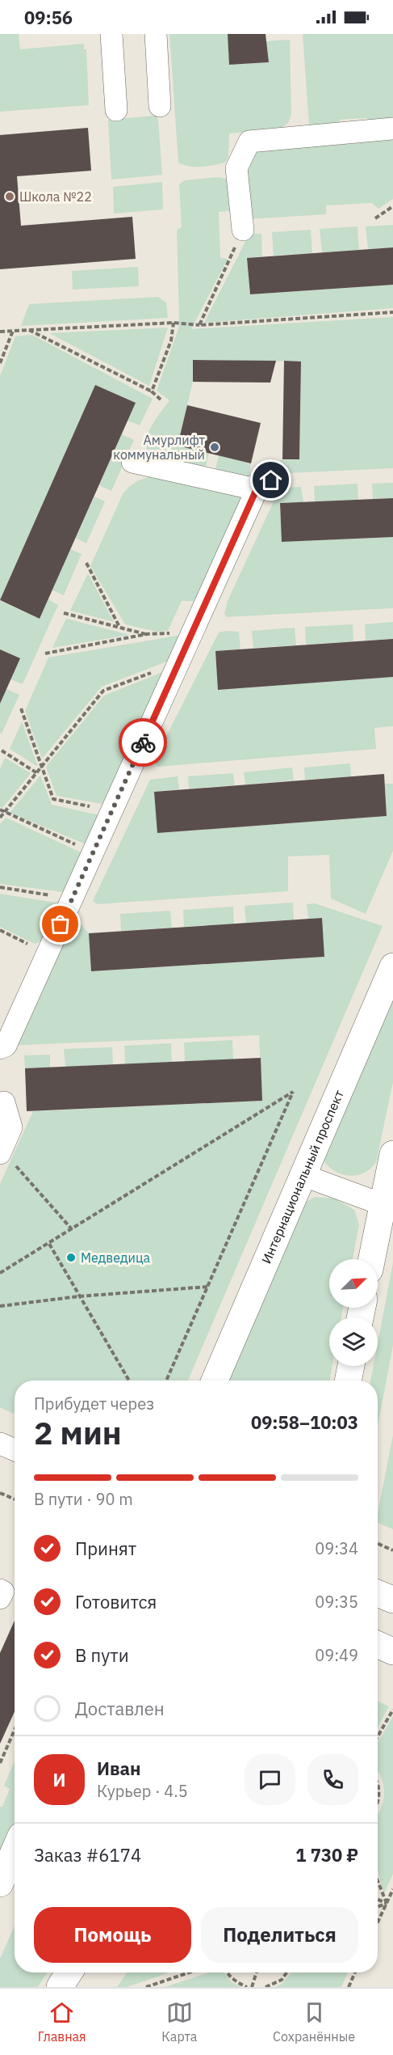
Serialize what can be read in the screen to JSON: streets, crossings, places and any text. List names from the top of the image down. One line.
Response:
{"streets":{"main road":["Интернациональный проспект"]},"places":["Школа №22","Амурлифт коммунальный","Медведица"],"north":"top right","page":{"status":"09:56","heading":["2 мин","Прибудет через","09:58–10:03"],"panel":["Иван","Курьер · 4.5","Заказ #6174","1 730 ₽"],"bar":"В пути · 90 m","list":[["Принят","09:34"],["Готовится","09:35"],["В пути","09:49"],"Доставлен"],"round":"И","buttons":["Помощь","Поделиться"],"tabs":["Главная","Карта","Сохранённые"]}}
